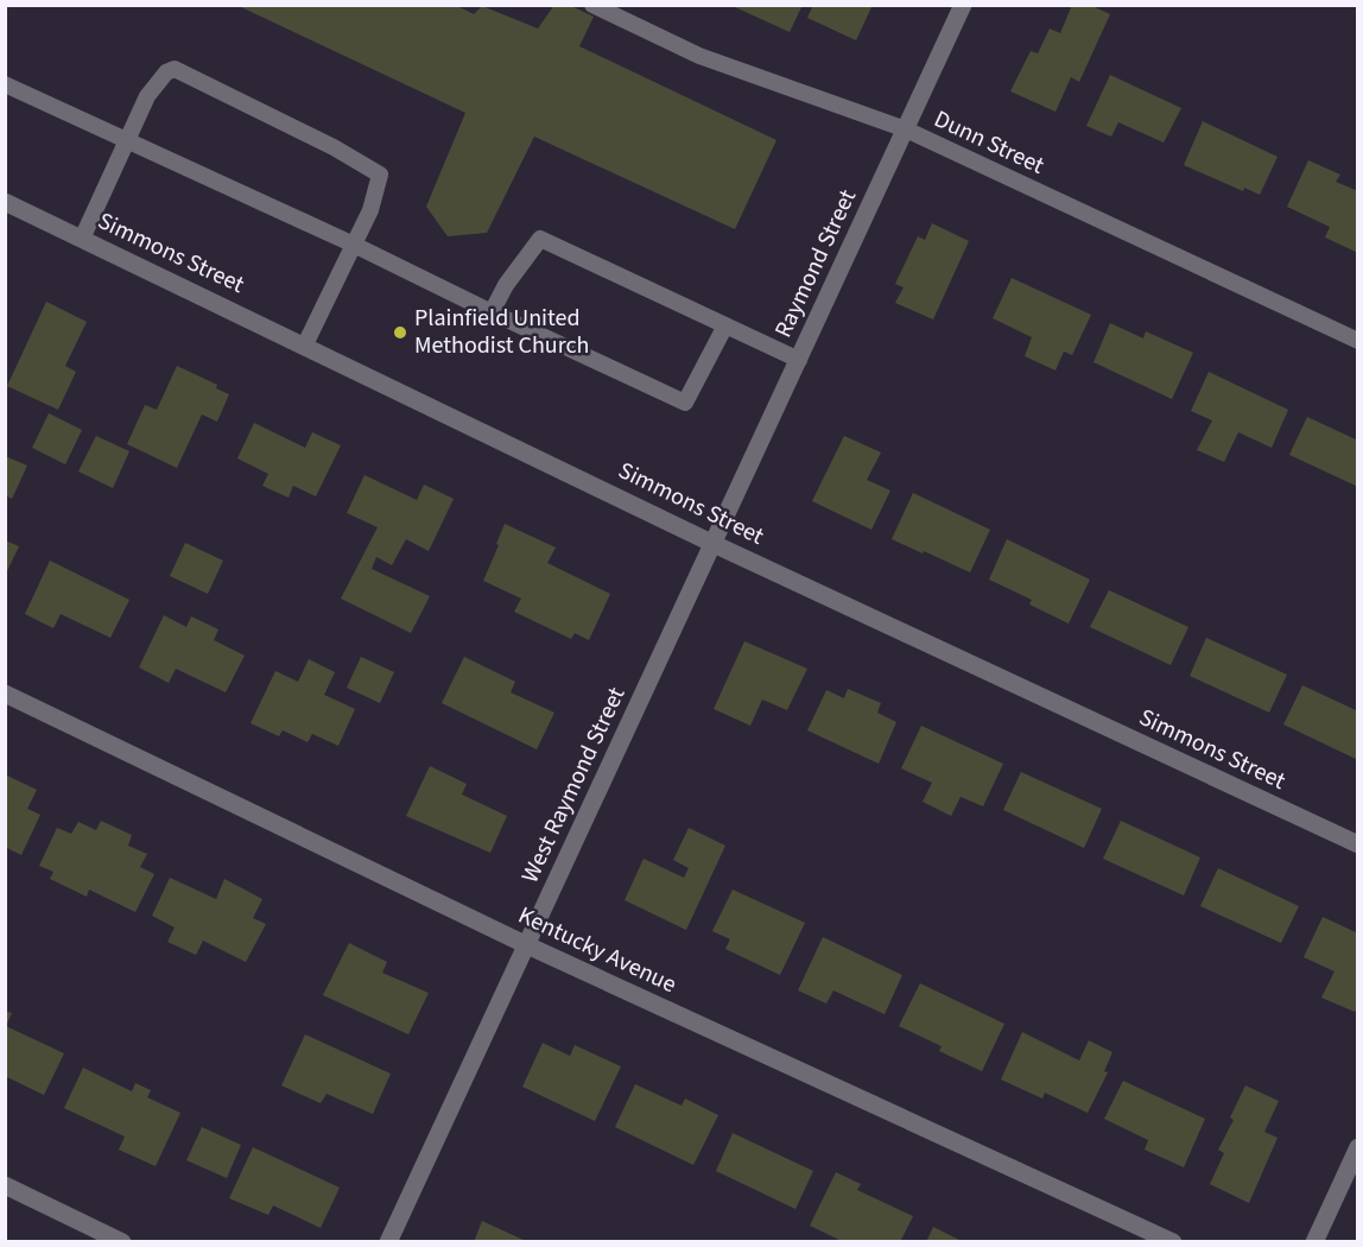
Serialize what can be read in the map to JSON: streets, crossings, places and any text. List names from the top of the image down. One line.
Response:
{"streets":{"street":["Simmons Street","Raymond Street","West Raymond Street","Kentucky Avenue"],"lane":["Dunn Street"]},"crossings":[["Dunn Street","Raymond Street"],["Simmons Street","Raymond Street"],["Simmons Street","West Raymond Street"],["Raymond Street","West Raymond Street"],["West Raymond Street","Kentucky Avenue"]],"places":["Plainfield United Methodist Church"]}
